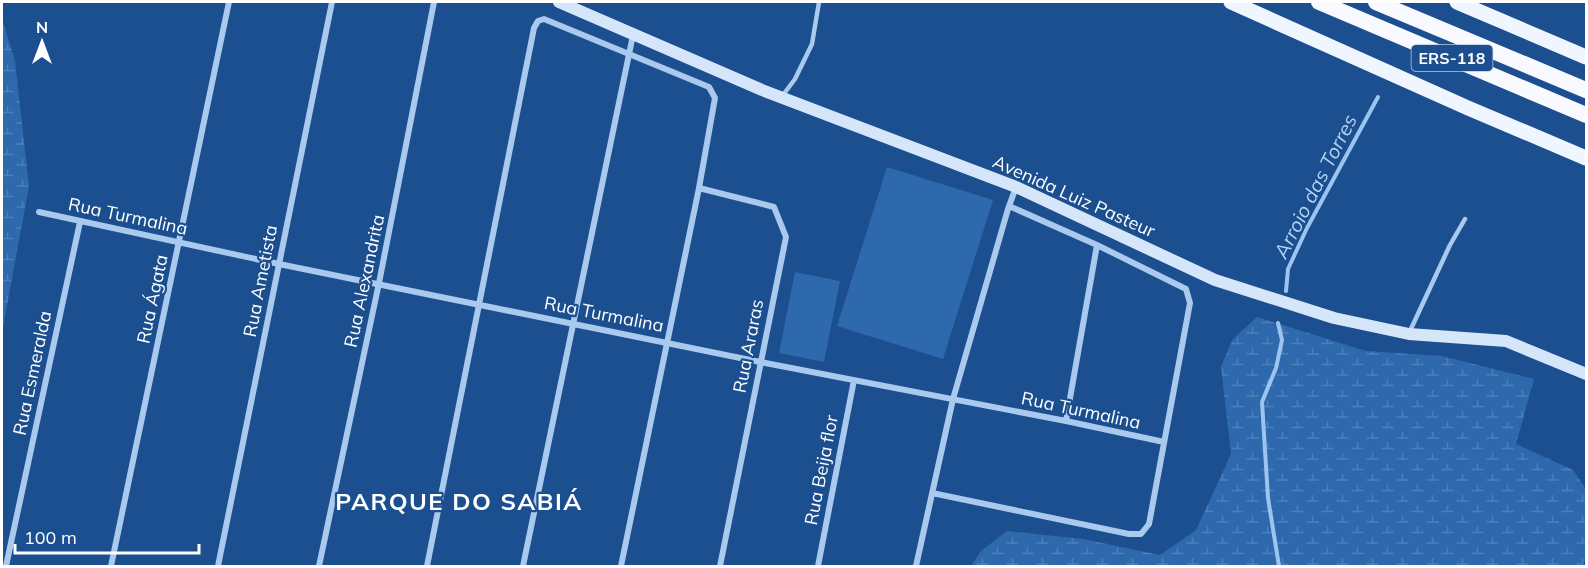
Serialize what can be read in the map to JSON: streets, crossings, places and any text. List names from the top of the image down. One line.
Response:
{"streets":{"highway":["ERS-118"],"main road":["Avenida Luiz Pasteur"],"street":["Rua Turmalina","Rua Ametista","Rua Alexandrita","Rua Ágata","Rua Araras","Rua Esmeralda","Rua Beija flor"]},"crossings":[["Rua Turmalina","Rua Ametista"],["Rua Turmalina","Rua Alexandrita"],["Rua Turmalina","Rua Ágata"],["Rua Turmalina","Rua Araras"],["Rua Turmalina","Rua Esmeralda"],["Rua Turmalina","Rua Beija flor"]],"districts":["PARQUE DO SABIÁ"],"water":["Arroio das Torres"],"scale_bar":"100 m","north":"top"}
